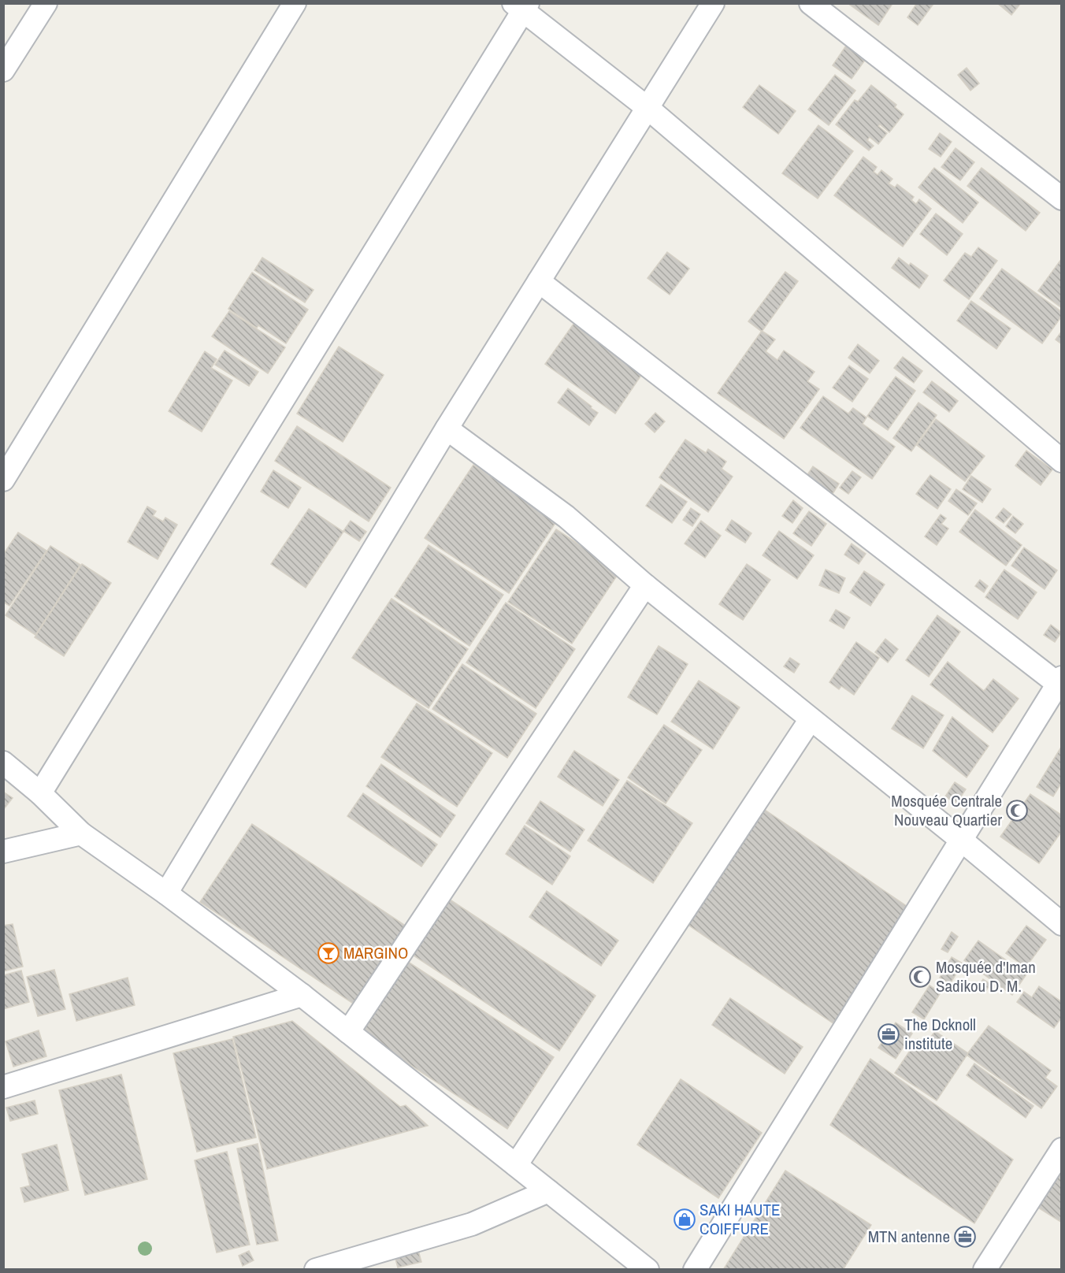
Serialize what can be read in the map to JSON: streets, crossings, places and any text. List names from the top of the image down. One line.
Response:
{"places":{"mosque":["Mosquée Centrale Nouveau Quartier","Mosquée d'Iman Sadikou D. M."],"bar":["MARGINO"],"office":["The Dcknoll institute","MTN antenne"],"shop":["SAKI HAUTE COIFFURE"]}}
